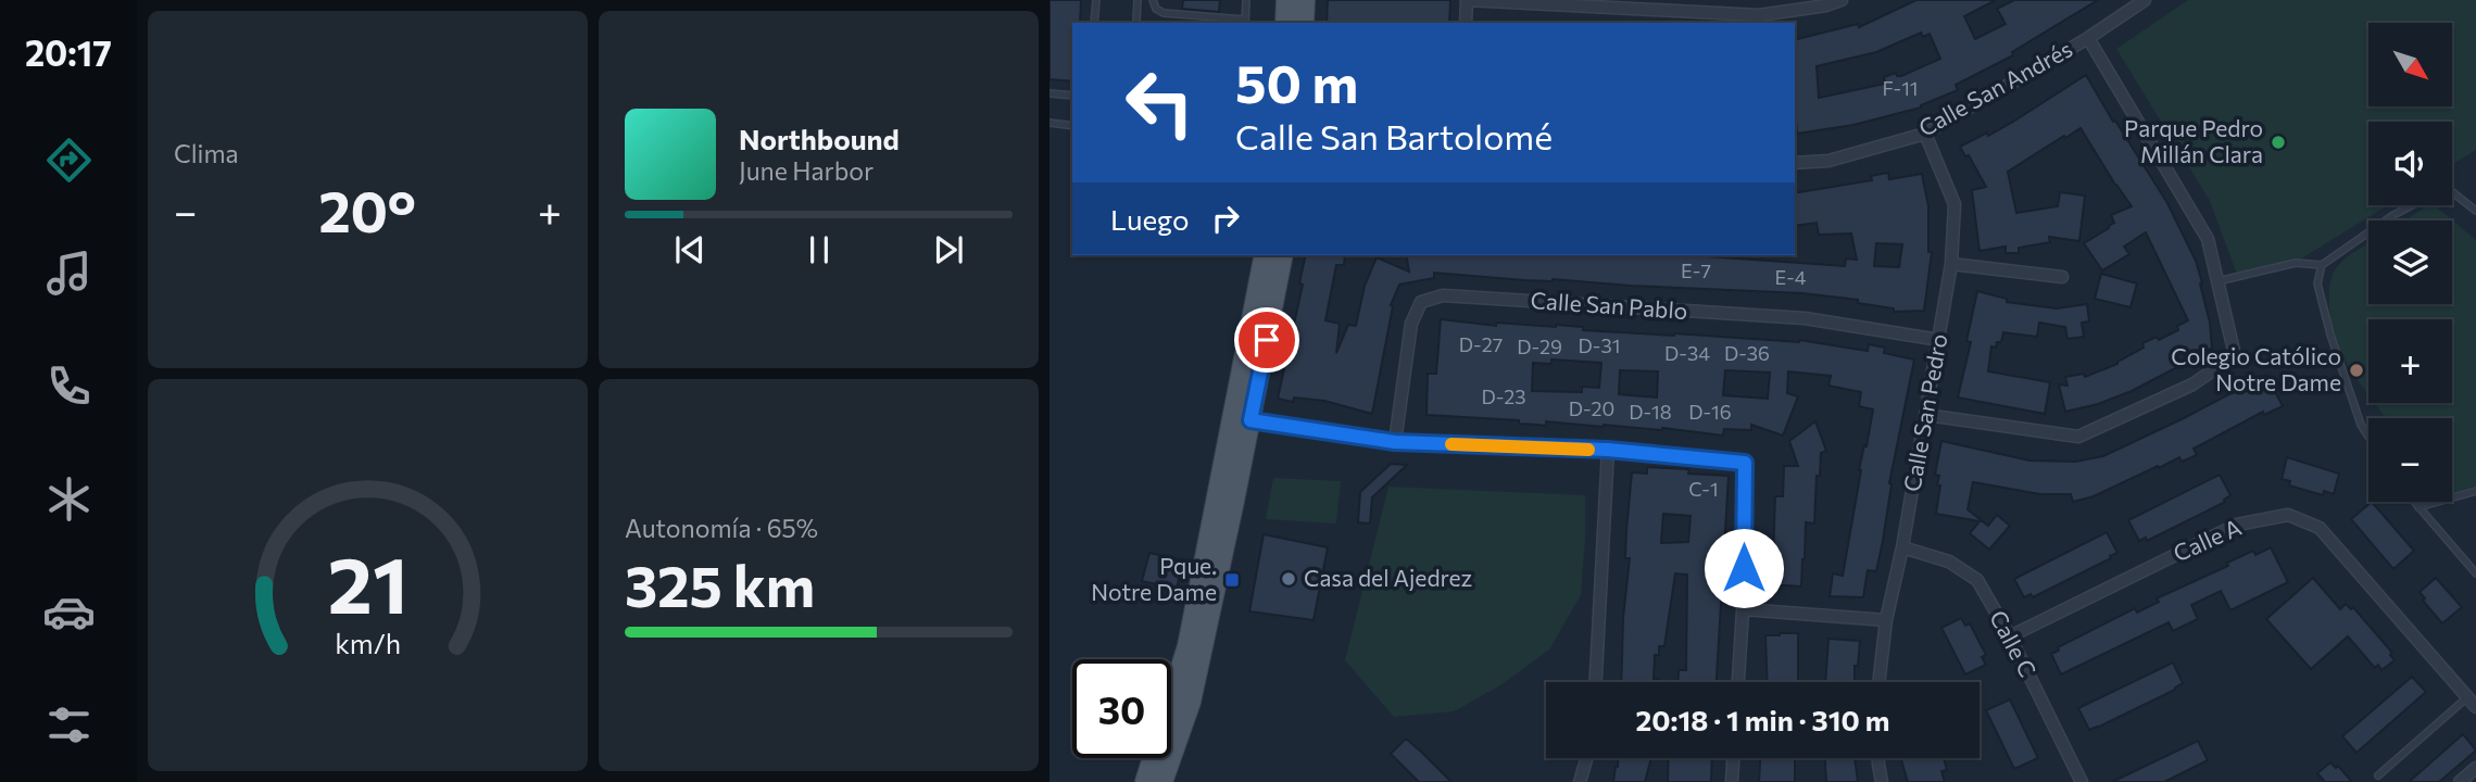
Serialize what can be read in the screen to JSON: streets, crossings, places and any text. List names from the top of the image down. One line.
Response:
{"streets":{"street":["Calle San Andrés","Calle San Pablo","Calle San Pedro","Calle A","Calle C"]},"crossings":[["Calle San Andrés","Calle San Pedro"],["Calle San Pablo","Calle San Pedro"],["Calle San Pedro","Calle C"],["Calle A","Calle C"]],"places":{"other":["Parque Pedro Millán Clara","Colegio Católico Notre Dame","Casa del Ajedrez"],"transit":["Pque. Notre Dame"]},"house_numbers":["F-11","E-7","E-4","D-27","D-31","D-29","D-34","D-36","D-23","D-20","D-18","D-16","C-1"],"north":"bottom right","page":{"tabs":"20:17","tile":["Clima",["Autonomía · 65%","325 km"]],"map_buttons":["+","−"],"turn":["50 m","Calle San Bartolomé"],"song":["Northbound","June Harbor"],"heat":["−","20°","+"],"then":"Luego","limit":"30","trip":"20:18 · 1 min · 310 m","gauge":["21","km/h"]}}
